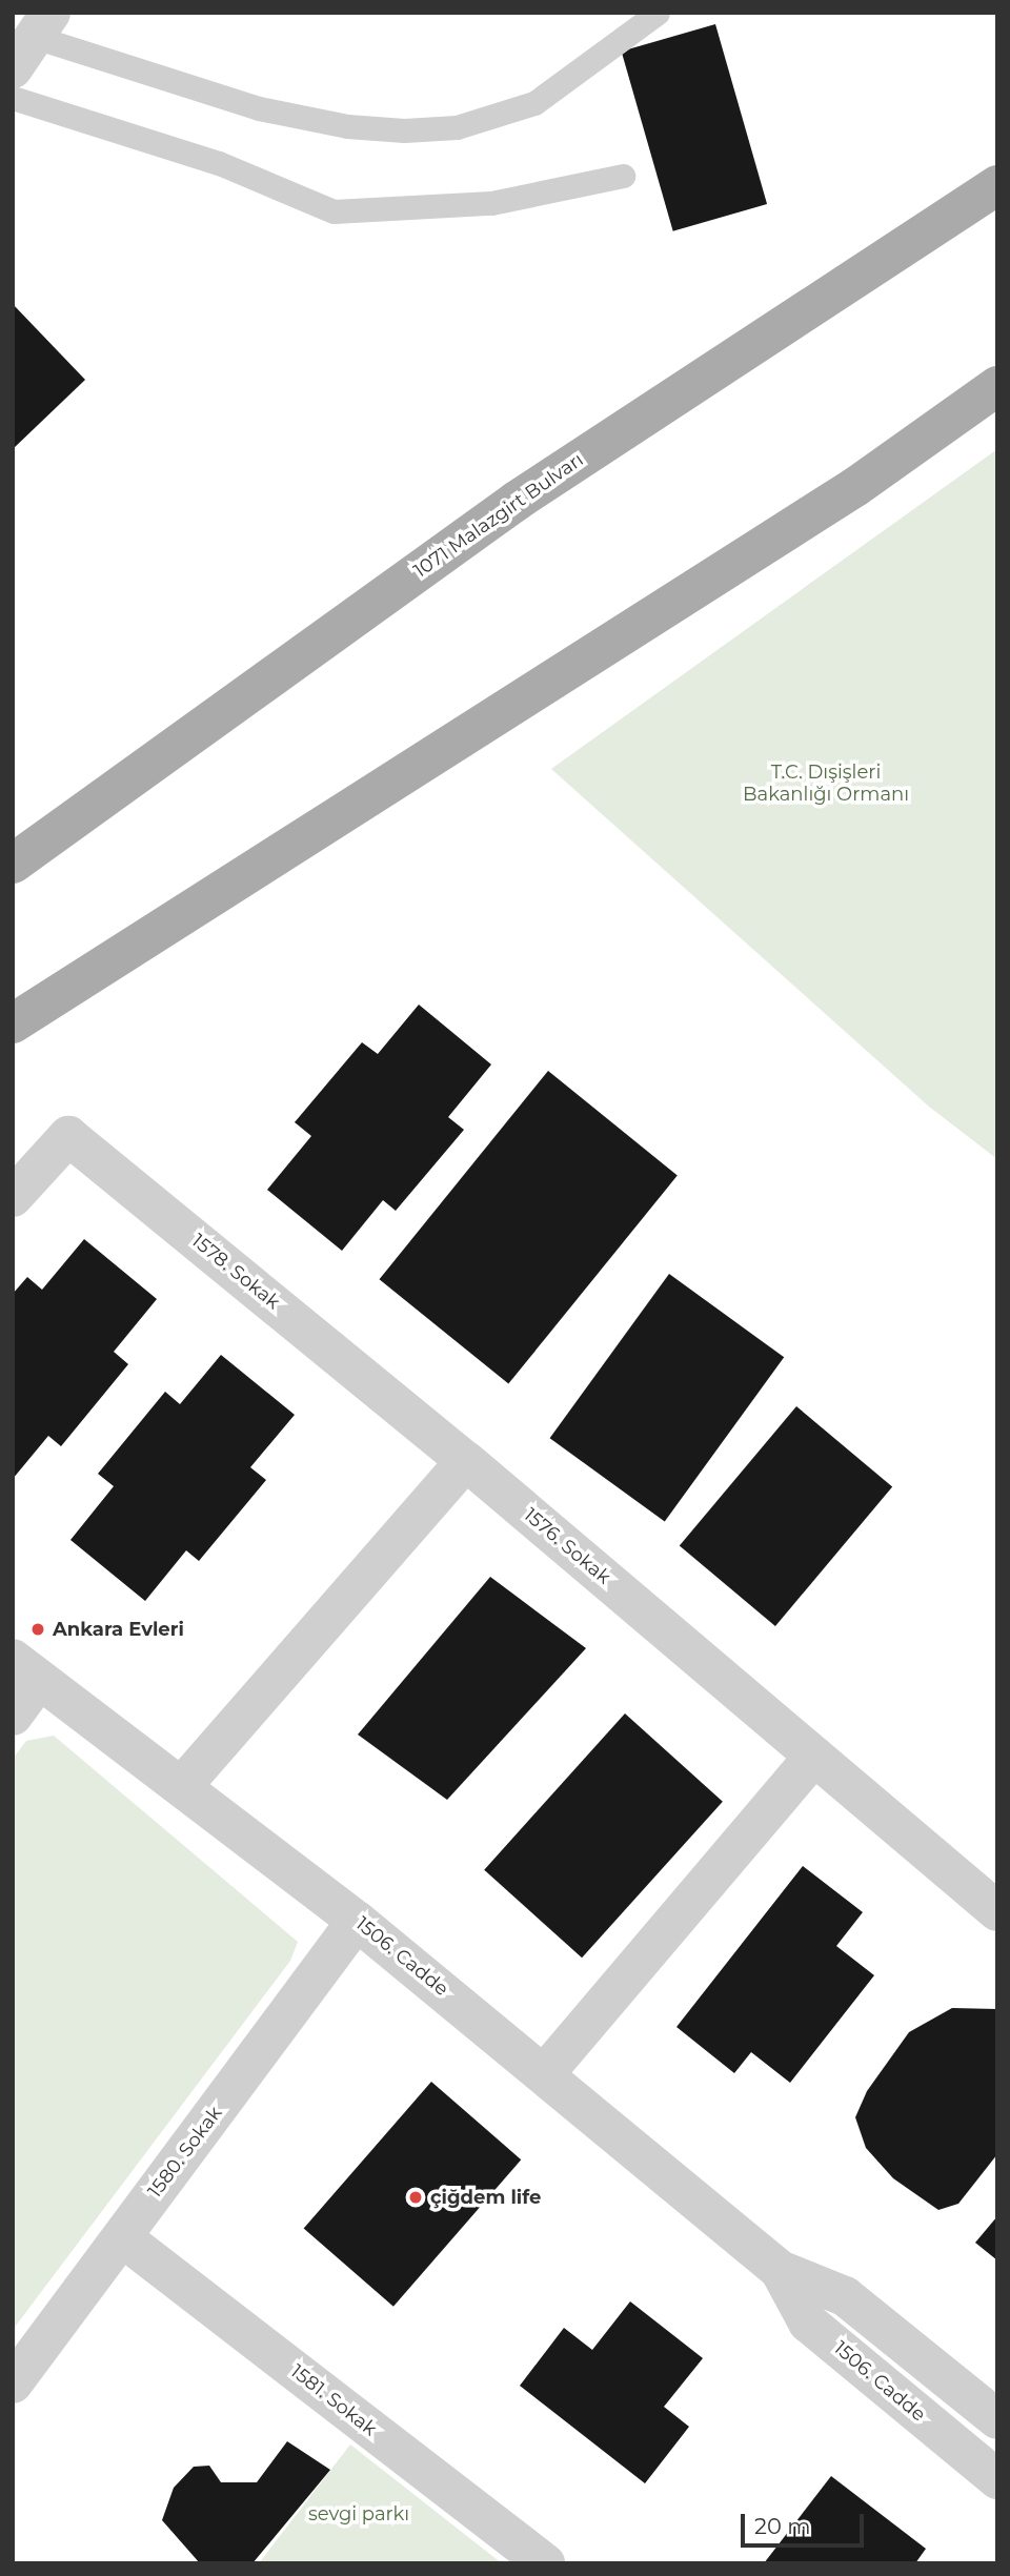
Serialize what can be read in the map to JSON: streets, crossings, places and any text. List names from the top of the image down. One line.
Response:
{"streets":{"main road":["1071 Malazgirt Bulvarı"],"street":["1578. Sokak","1576. Sokak","1506. Cadde","1580. Sokak","1581. Sokak"]},"crossings":[["1578. Sokak","1576. Sokak"],["1506. Cadde","1580. Sokak"],["1580. Sokak","1581. Sokak"]],"parks":["T.C. Dışişleri Bakanlığı Ormanı","sevgi parkı"],"places":["Ankara Evleri","çiğdem life"],"scale_bar":"20 m"}
